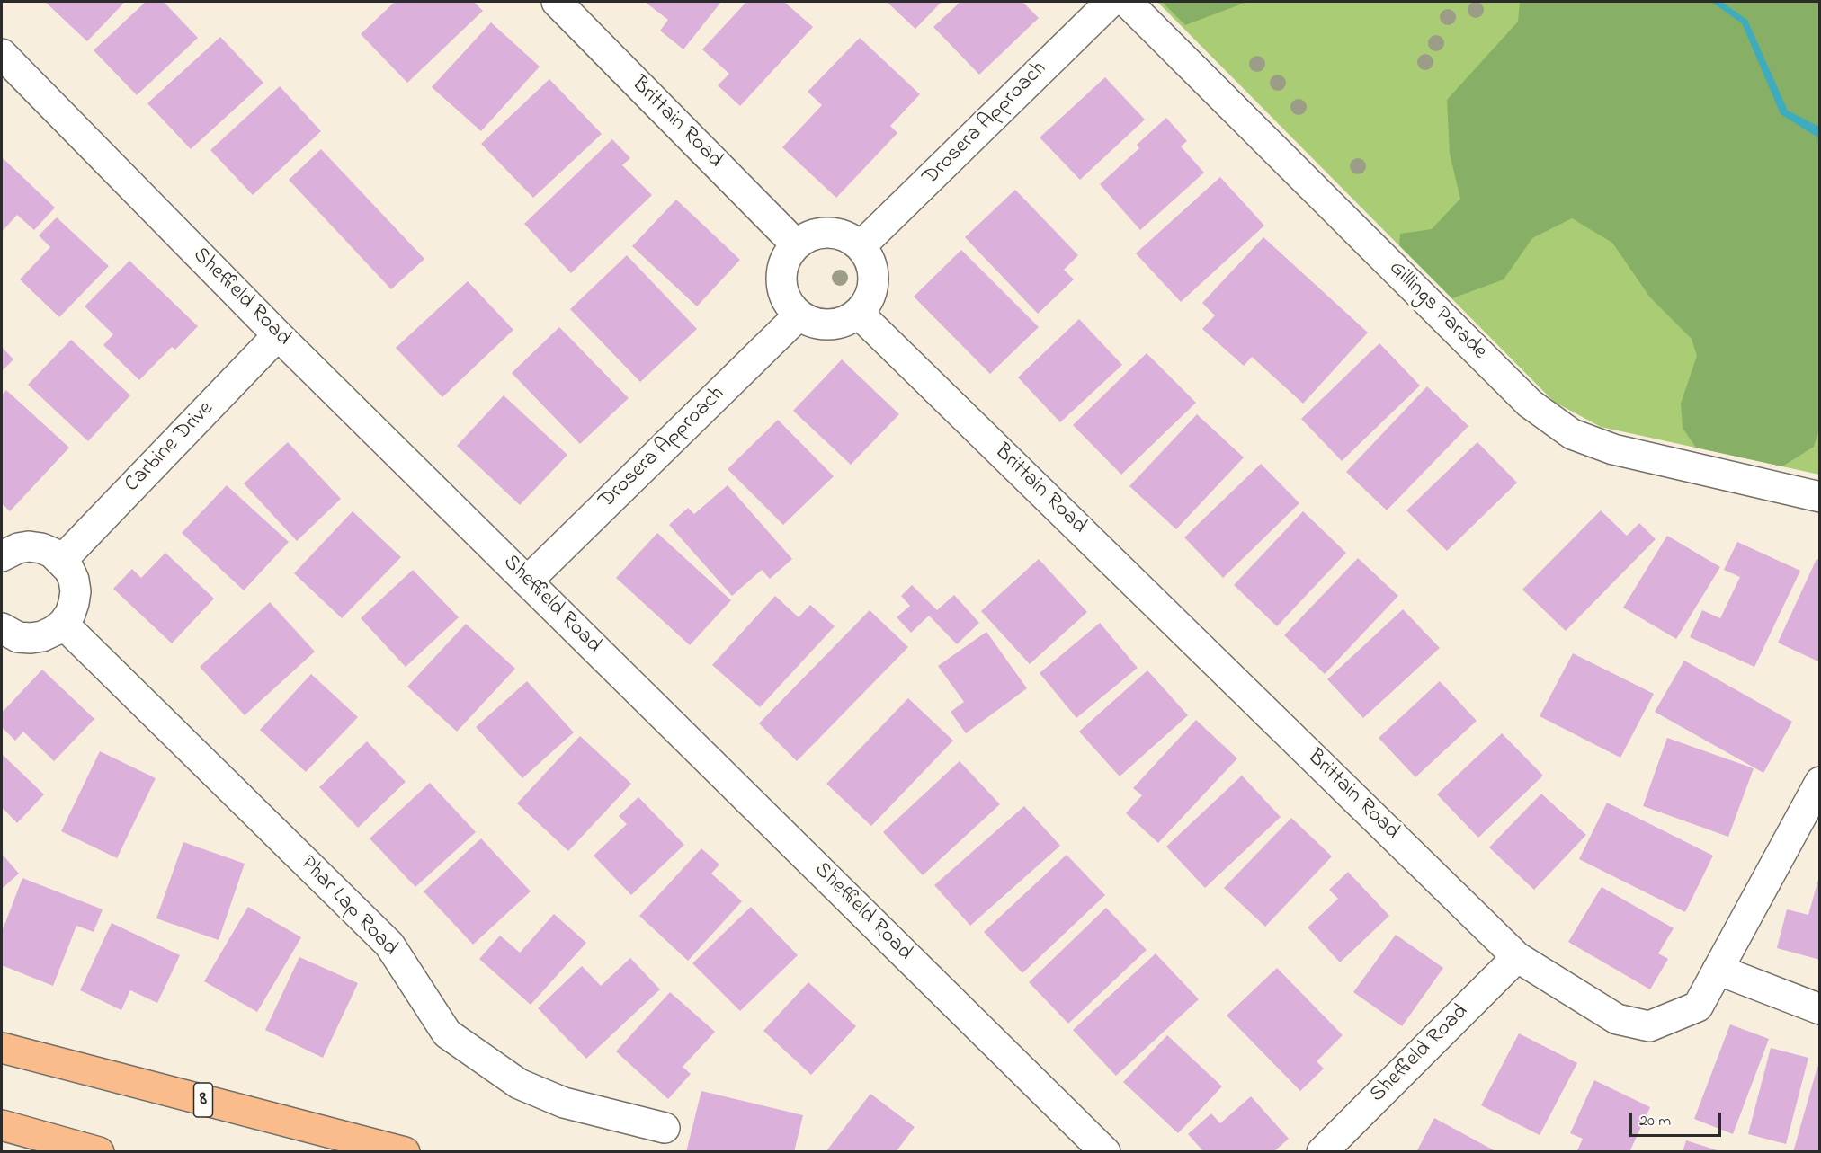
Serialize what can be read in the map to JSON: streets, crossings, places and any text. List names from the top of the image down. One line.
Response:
{"streets":{"highway":["8"],"street":["Brittain Road","Drosera Approach","Sheffield Road","Gillings Parade","Carbine Drive","Phar Lap Road"]},"crossings":[["Brittain Road","Drosera Approach"],["Brittain Road","Sheffield Road"],["Drosera Approach","Sheffield Road"],["Sheffield Road","Carbine Drive"]],"scale_bar":"20 m"}
